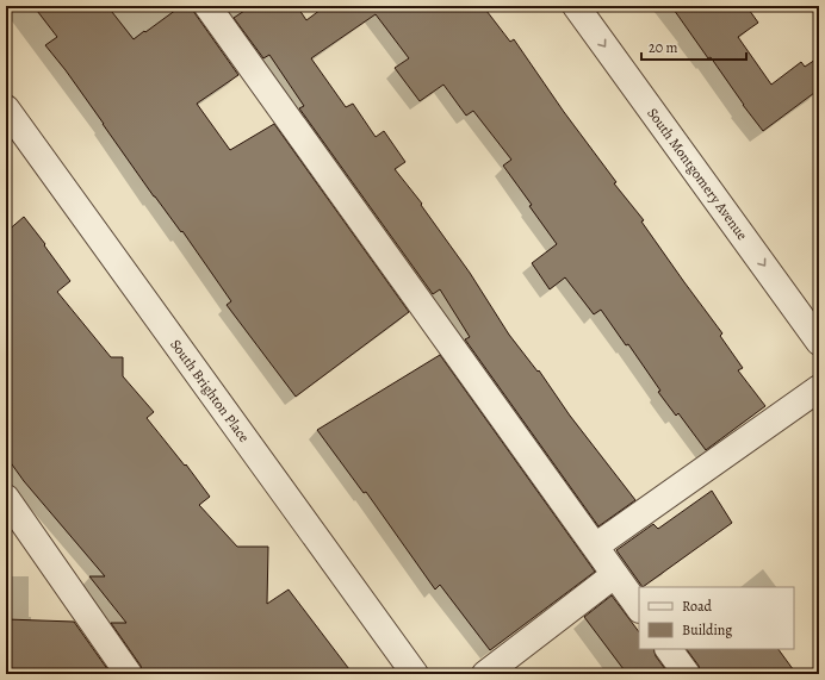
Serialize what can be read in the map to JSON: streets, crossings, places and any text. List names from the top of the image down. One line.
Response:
{"streets":{"street":["South Montgomery Avenue","South Brighton Place"]},"one_way":["South Montgomery Avenue"],"legend":["Road","Building"],"scale_bar":"20 m"}
